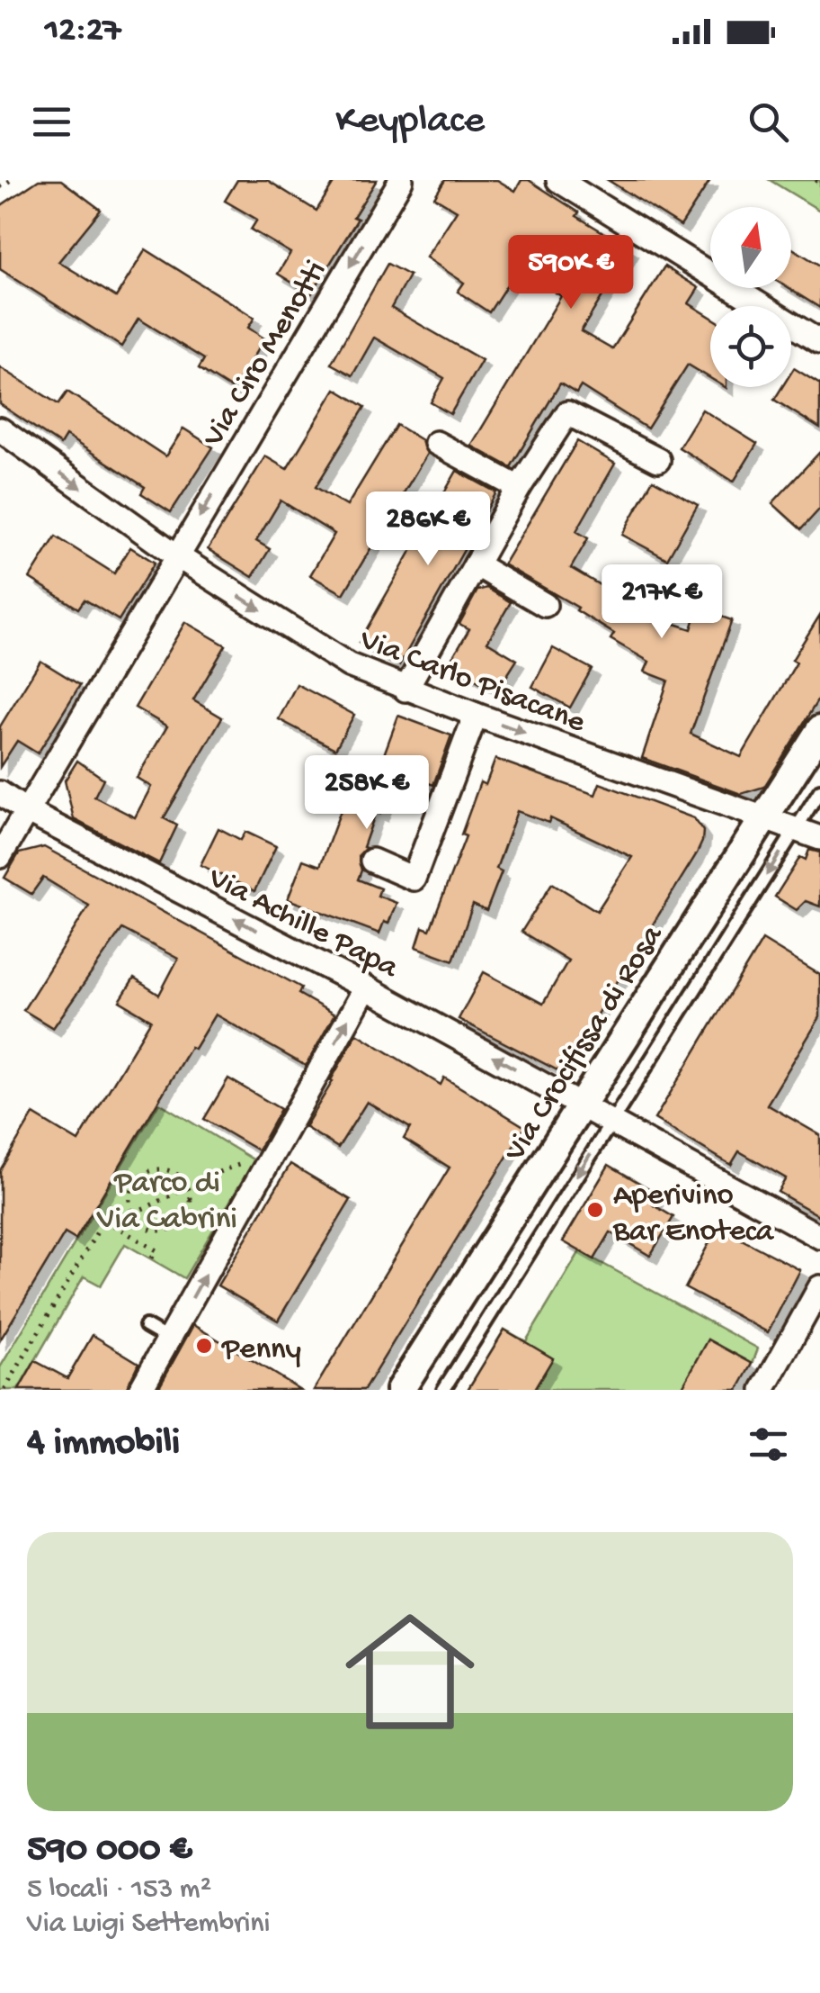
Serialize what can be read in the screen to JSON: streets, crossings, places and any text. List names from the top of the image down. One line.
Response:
{"streets":{"street":["Via Ciro Menotti","Via Carlo Pisacane","Via Achille Papa","Via Crocifissa di Rosa"]},"crossings":[["Via Ciro Menotti","Via Carlo Pisacane"],["Via Ciro Menotti","Via Achille Papa"],["Via Carlo Pisacane","Via Crocifissa di Rosa"],["Via Achille Papa","Via Crocifissa di Rosa"]],"one_way":["Via Ciro Menotti","Via Carlo Pisacane","Via Achille Papa"],"parks":["Parco di Via Cabrini"],"places":["Aperivino Bar Enoteca","Penny"],"north":"top","page":{"status":"12:27","header":"Keyplace","price":["590K €","286K €","217K €","258K €"],"heading":"4 immobili","list":[{"name":"590 000 €","note":"5 locali · 153 m² · Via Luigi Settembrini"}]}}
